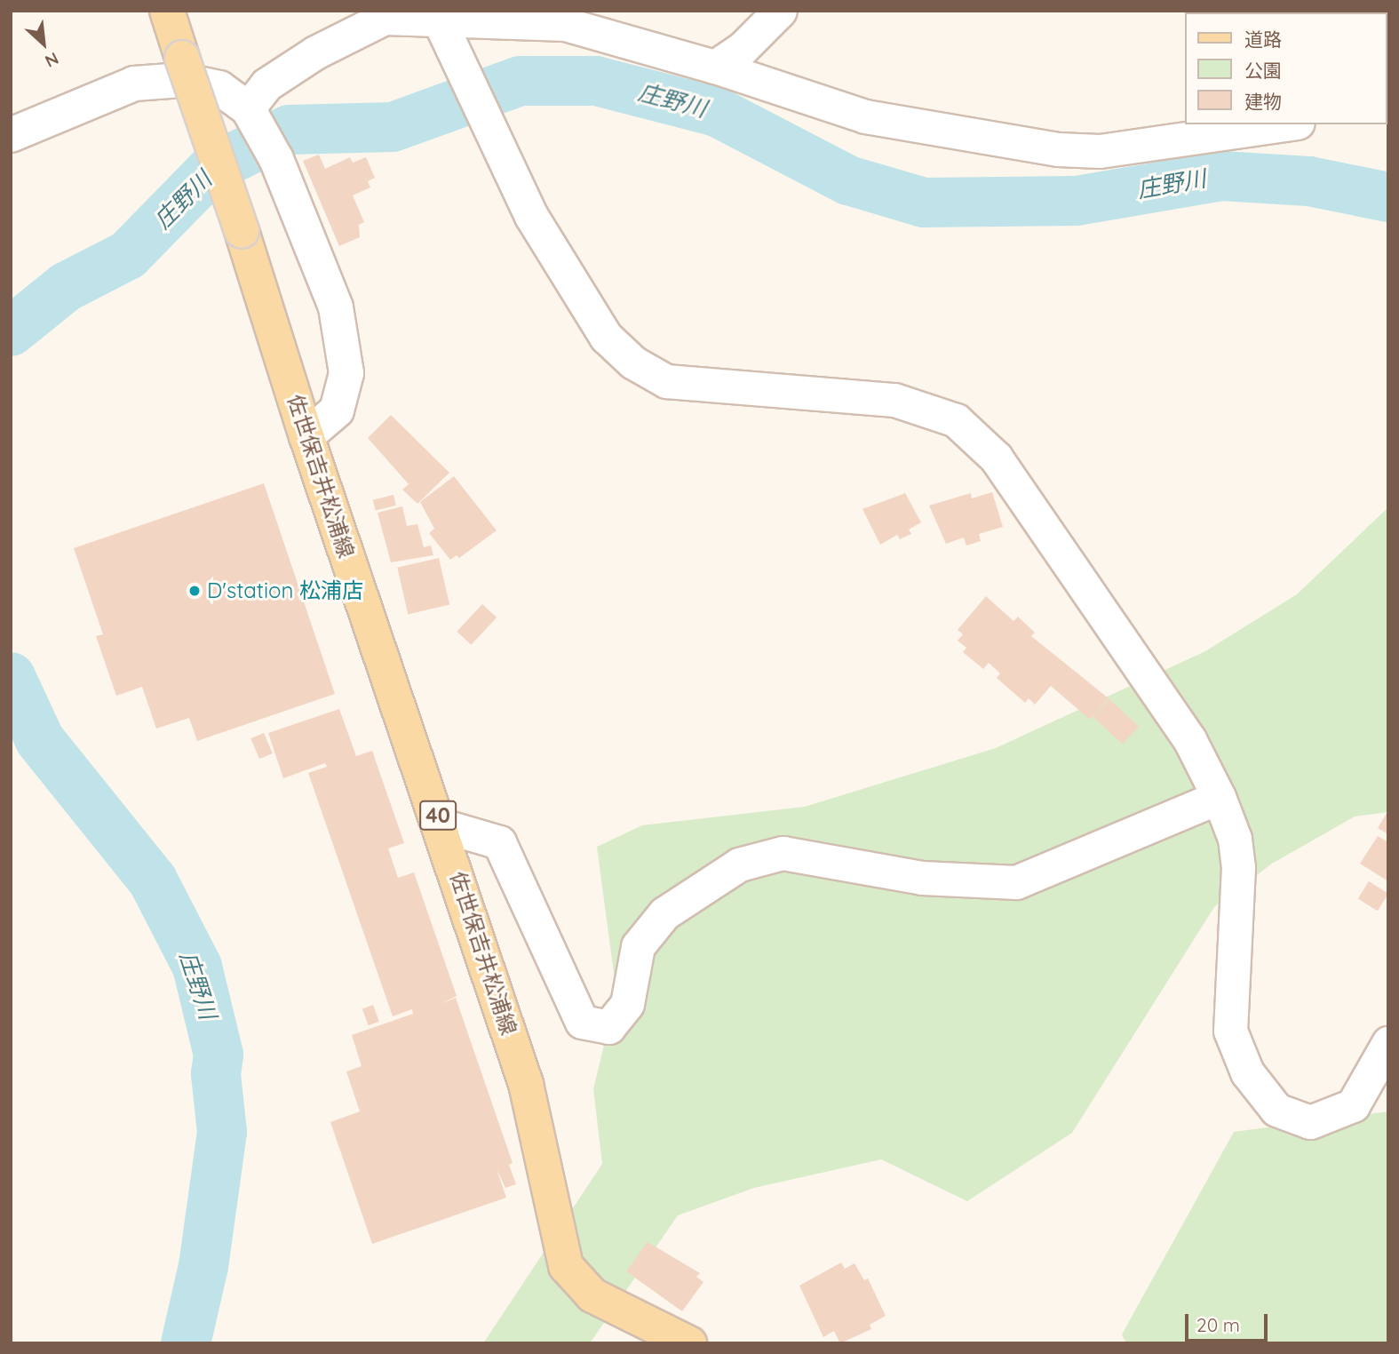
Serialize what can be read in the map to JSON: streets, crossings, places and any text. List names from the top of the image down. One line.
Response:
{"streets":{"main road":["佐世保吉井松浦線","40"]},"water":["庄野川"],"places":["D'station 松浦店"],"legend":["道路","公園","建物"],"scale_bar":"20 m","north":"bottom right"}
